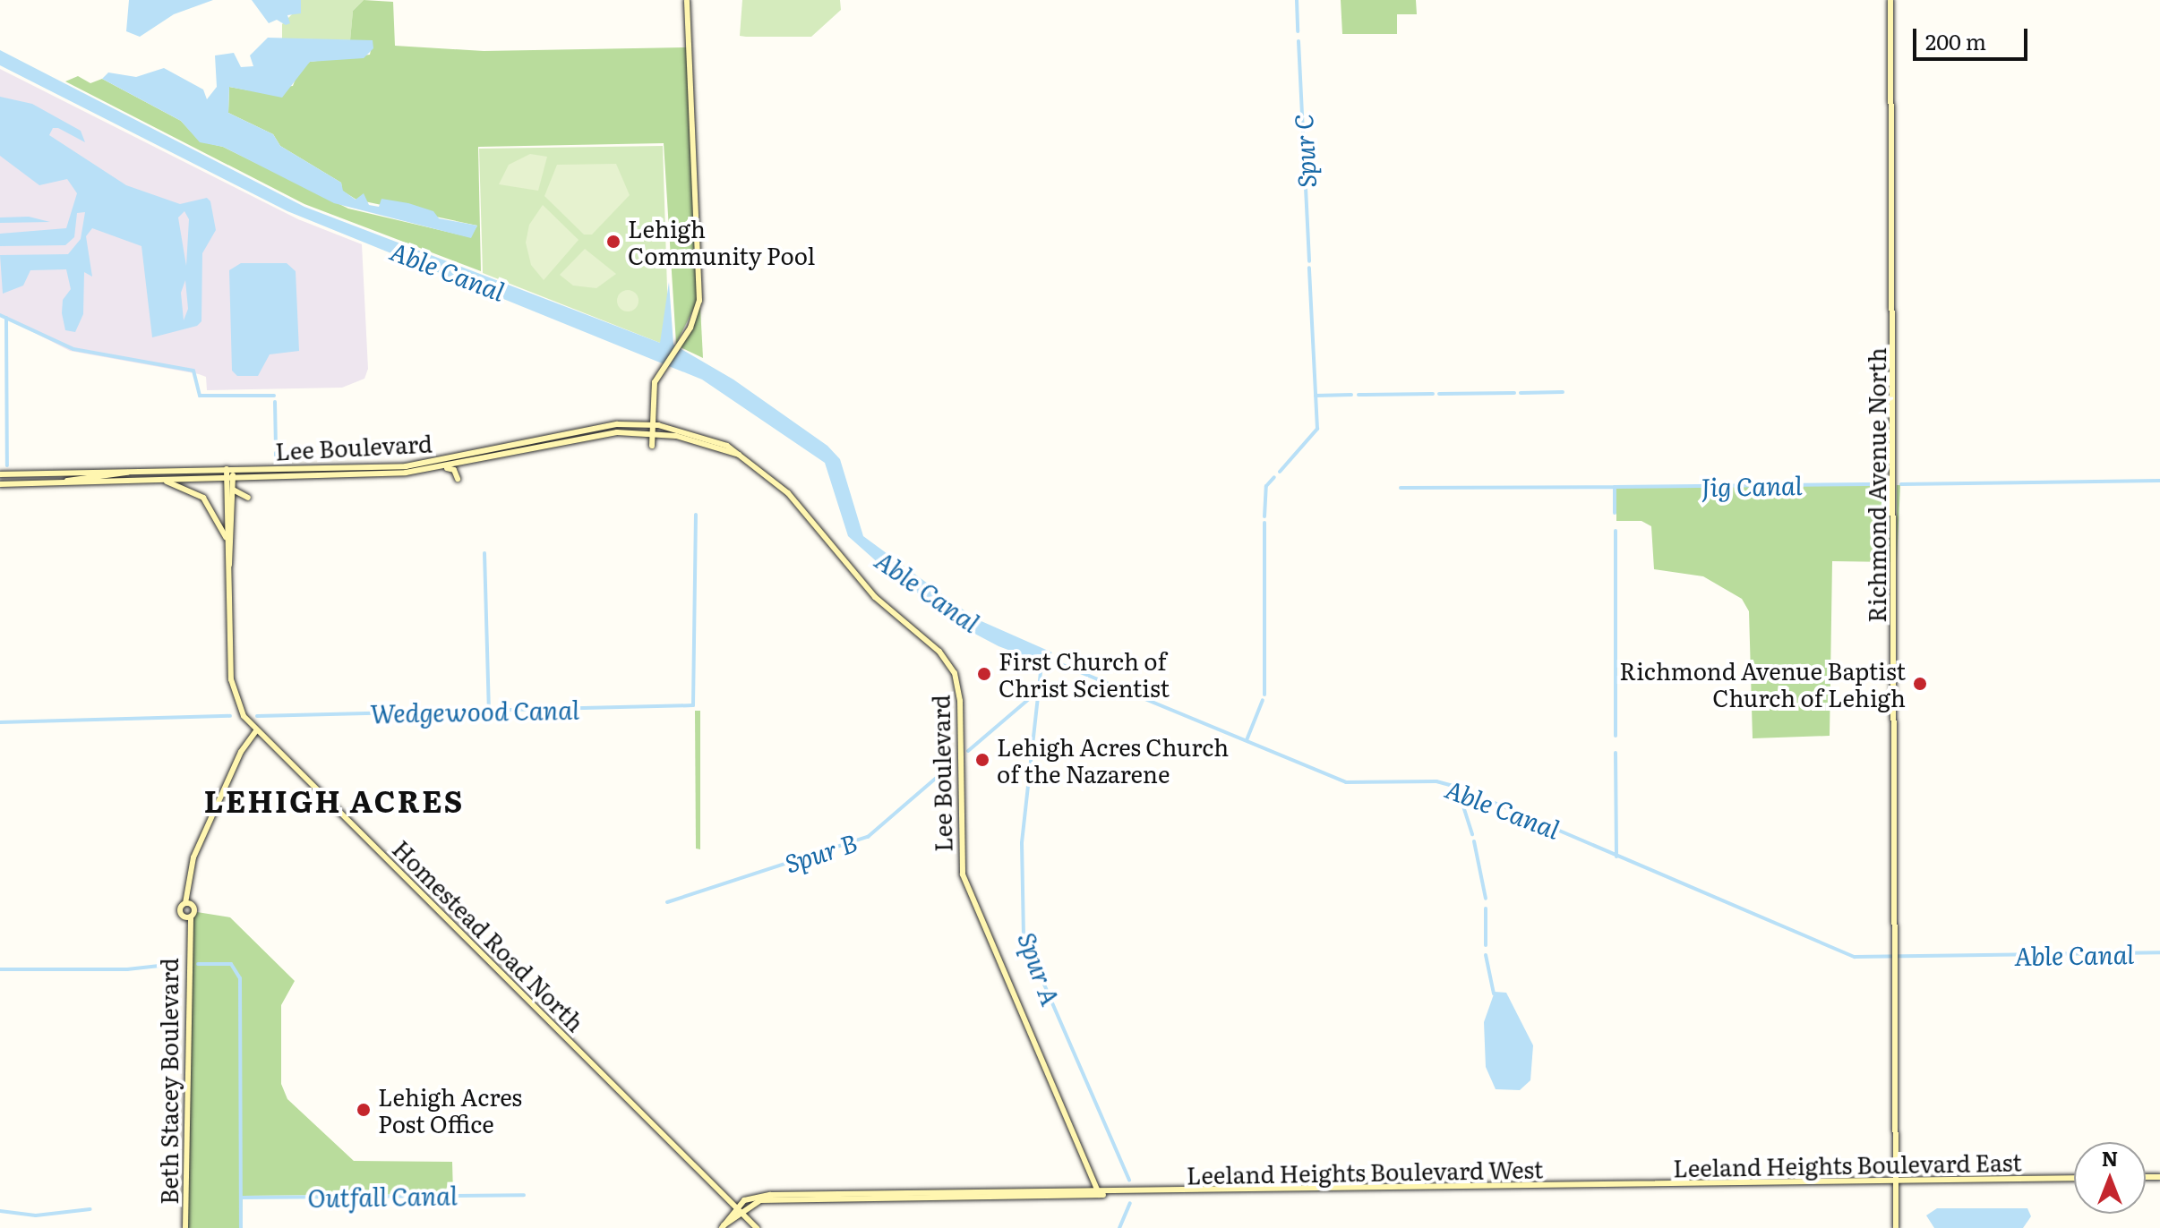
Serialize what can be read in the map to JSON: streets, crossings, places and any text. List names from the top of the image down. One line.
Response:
{"streets":{"main road":["Lee Boulevard","Richmond Avenue North","Homestead Road North","Beth Stacey Boulevard","Leeland Heights Boulevard East","Leeland Heights Boulevard West"]},"crossings":[["Lee Boulevard","Homestead Road North"],["Lee Boulevard","Leeland Heights Boulevard West"],["Richmond Avenue North","Leeland Heights Boulevard East"],["Homestead Road North","Leeland Heights Boulevard West"],["Leeland Heights Boulevard East","Leeland Heights Boulevard West"]],"districts":["LEHIGH ACRES"],"water":["Spur C","Able Canal","Jig Canal","Wedgewood Canal","Spur B","Spur A","Outfall Canal"],"places":["Lehigh Community Pool","First Church of Christ Scientist","Richmond Avenue Baptist Church of Lehigh","Lehigh Acres Church of the Nazarene","Lehigh Acres Post Office"],"scale_bar":"200 m","north":"top"}
